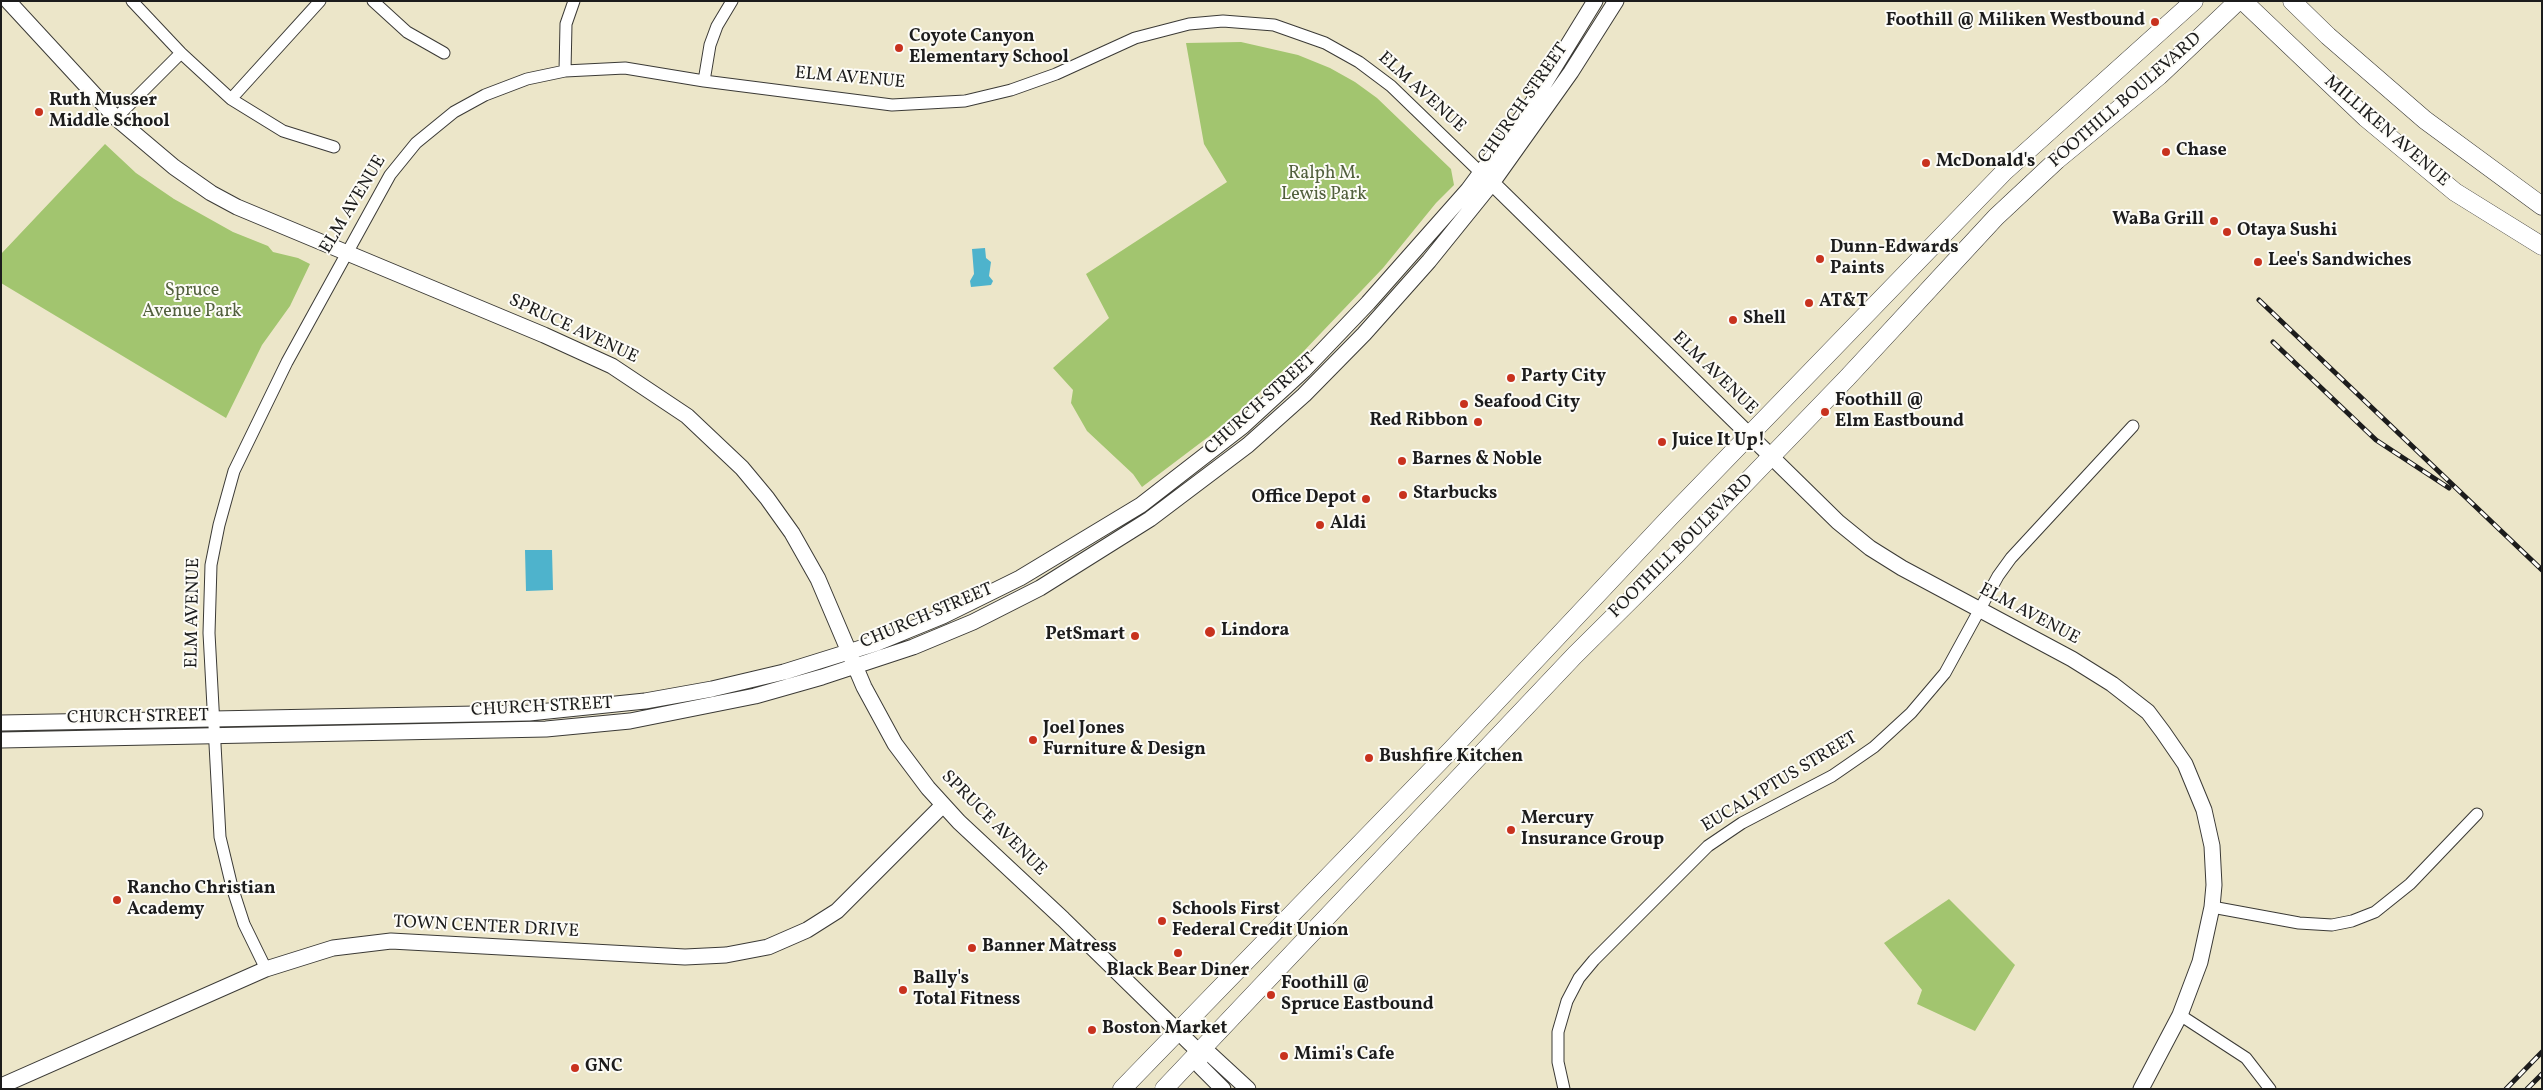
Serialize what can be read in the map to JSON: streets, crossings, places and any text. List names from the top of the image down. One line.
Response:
{"streets":{"main road":["FOOTHILL BOULEVARD","MILLIKEN AVENUE"],"street":["ELM AVENUE","CHURCH STREET","SPRUCE AVENUE","EUCALYPTUS STREET","TOWN CENTER DRIVE"]},"crossings":[["ELM AVENUE","FOOTHILL BOULEVARD"],["ELM AVENUE","CHURCH STREET"],["ELM AVENUE","SPRUCE AVENUE"],["ELM AVENUE","EUCALYPTUS STREET"],["ELM AVENUE","TOWN CENTER DRIVE"],["FOOTHILL BOULEVARD","SPRUCE AVENUE"],["CHURCH STREET","SPRUCE AVENUE"],["SPRUCE AVENUE","TOWN CENTER DRIVE"]],"parks":["Ralph M. Lewis Park","Spruce Avenue Park"],"places":["Foothill @ Miliken Westbound","Coyote Canyon Elementary School","Ruth Musser Middle School","Chase","McDonald's","WaBa Grill","Otaya Sushi","Dunn-Edwards Paints","Lee's Sandwiches","AT&T","Shell","Party City","Seafood City","Foothill @ Elm Eastbound","Red Ribbon","Juice It Up!","Barnes & Noble","Starbucks","Office Depot","Aldi","Lindora","PetSmart","Joel Jones Furniture & Design","Bushfire Kitchen","Mercury Insurance Group","Rancho Christian Academy","Schools First Federal Credit Union","Banner Matress","Black Bear Diner","Bally's Total Fitness","Foothill @ Spruce Eastbound","Boston Market","Mimi's Cafe","GNC"]}
